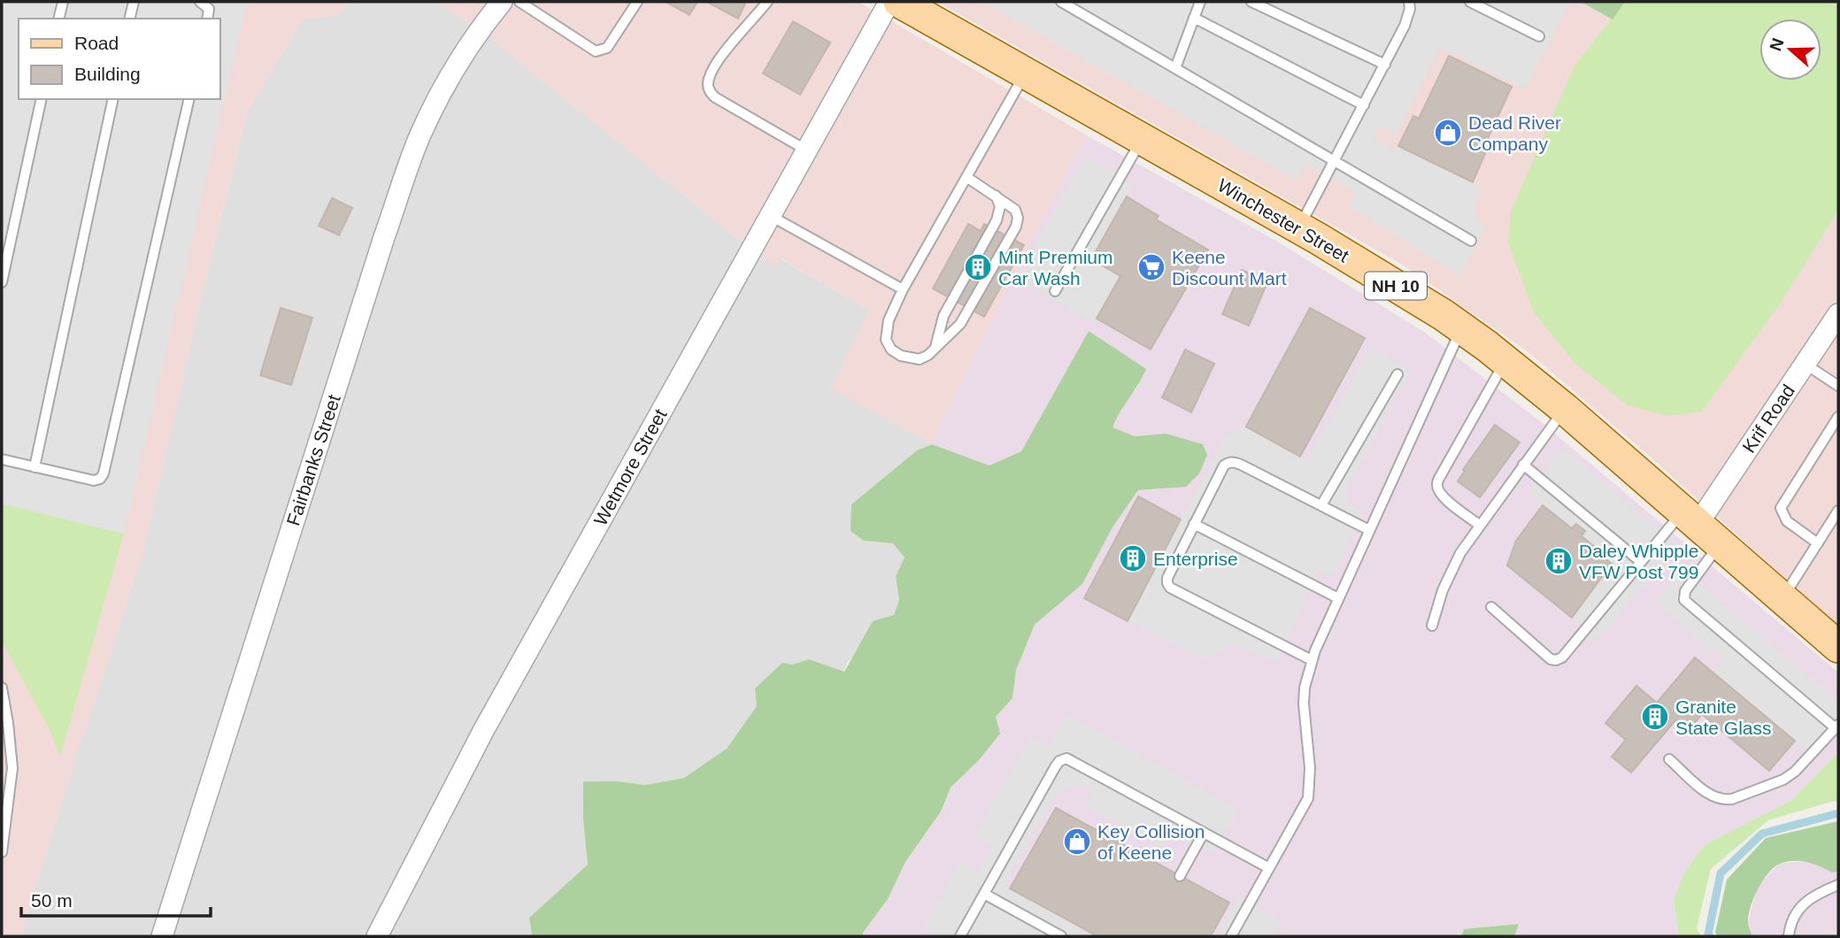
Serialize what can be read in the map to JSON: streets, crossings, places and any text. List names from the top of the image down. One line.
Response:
{"streets":{"main road":["Winchester Street","NH 10"],"street":["Krif Road","Fairbanks Street","Wetmore Street"]},"crossings":[["Winchester Street","Krif Road"]],"places":{"shop":["Dead River Company","Key Collision of Keene"],"building":["Mint Premium Car Wash","Enterprise","Daley Whipple VFW Post 799","Granite State Glass"],"supermarket":["Keene Discount Mart"]},"legend":["Road","Building"],"scale_bar":"50 m","north":"left"}
